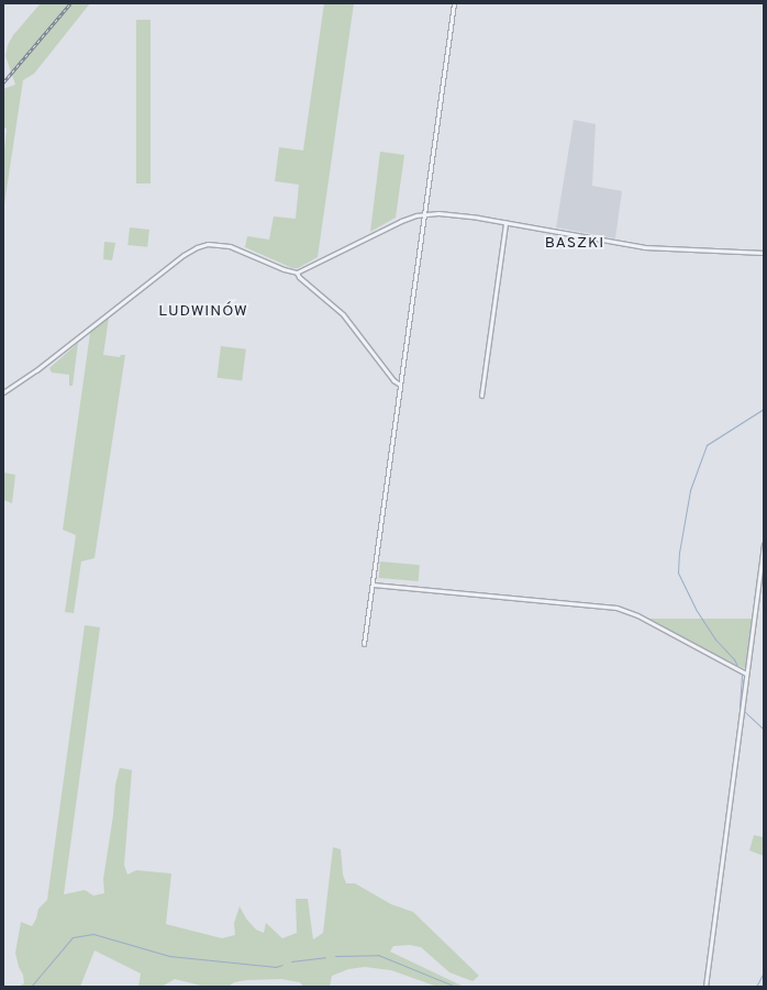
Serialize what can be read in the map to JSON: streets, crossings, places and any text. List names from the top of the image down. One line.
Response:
{"districts":["BASZKI","LUDWINÓW"]}
